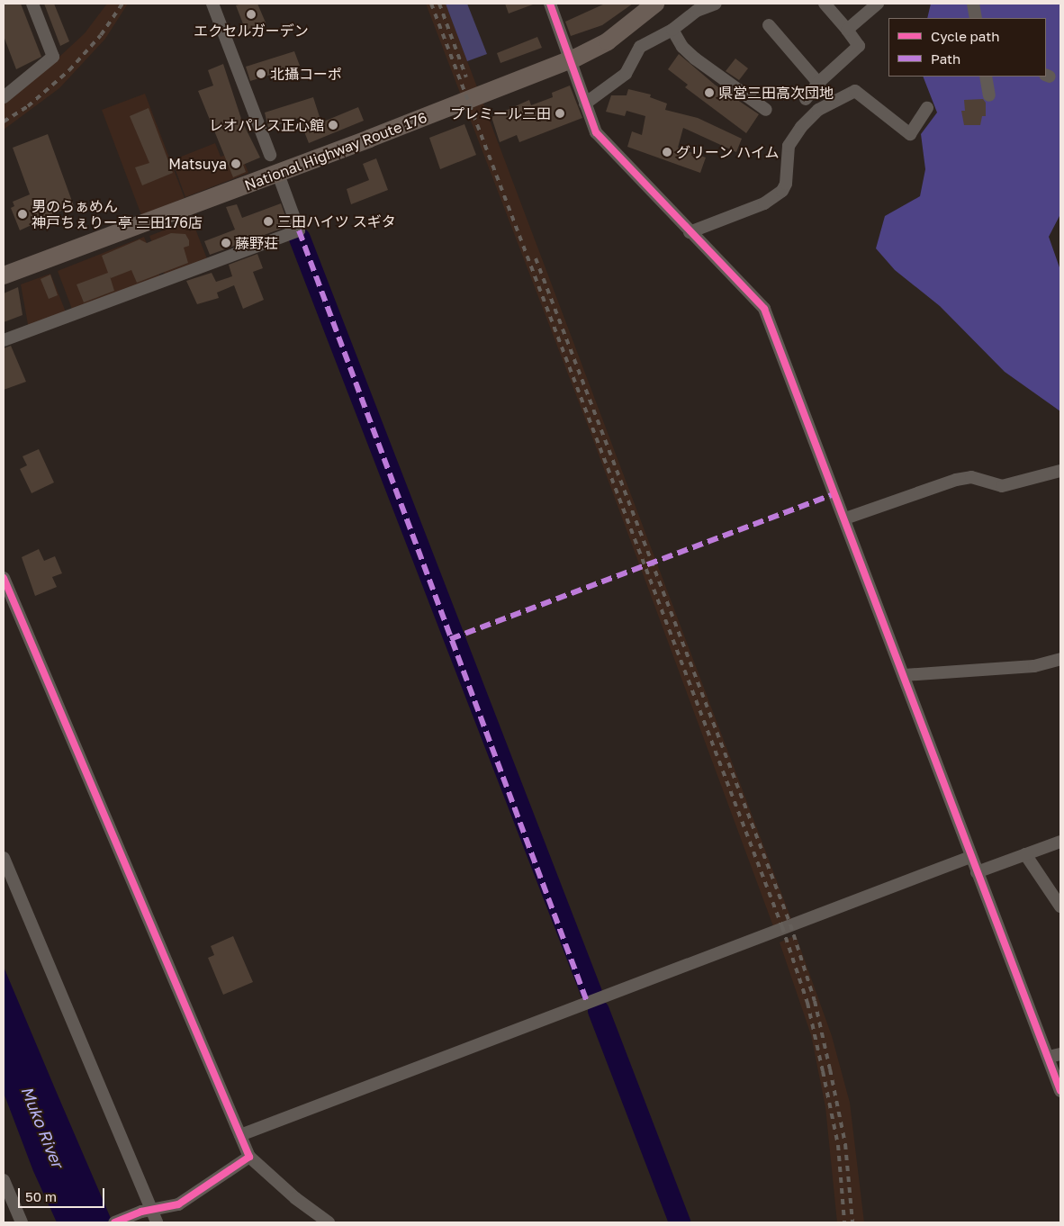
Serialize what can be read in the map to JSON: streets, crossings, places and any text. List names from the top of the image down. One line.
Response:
{"streets":{"highway":["National Highway Route 176"]},"water":["Muko River"],"places":["エクセルガーデン","北攝コーポ","県営三田高次団地","プレミール三田","レオパレス正心館","グリーン ハイム","Matsuya","男のらぁめん 神戸ちぇりー亭 三田176店","三田ハイツ スギタ","藤野荘"],"legend":["Cycle path","Path"],"scale_bar":"50 m"}
